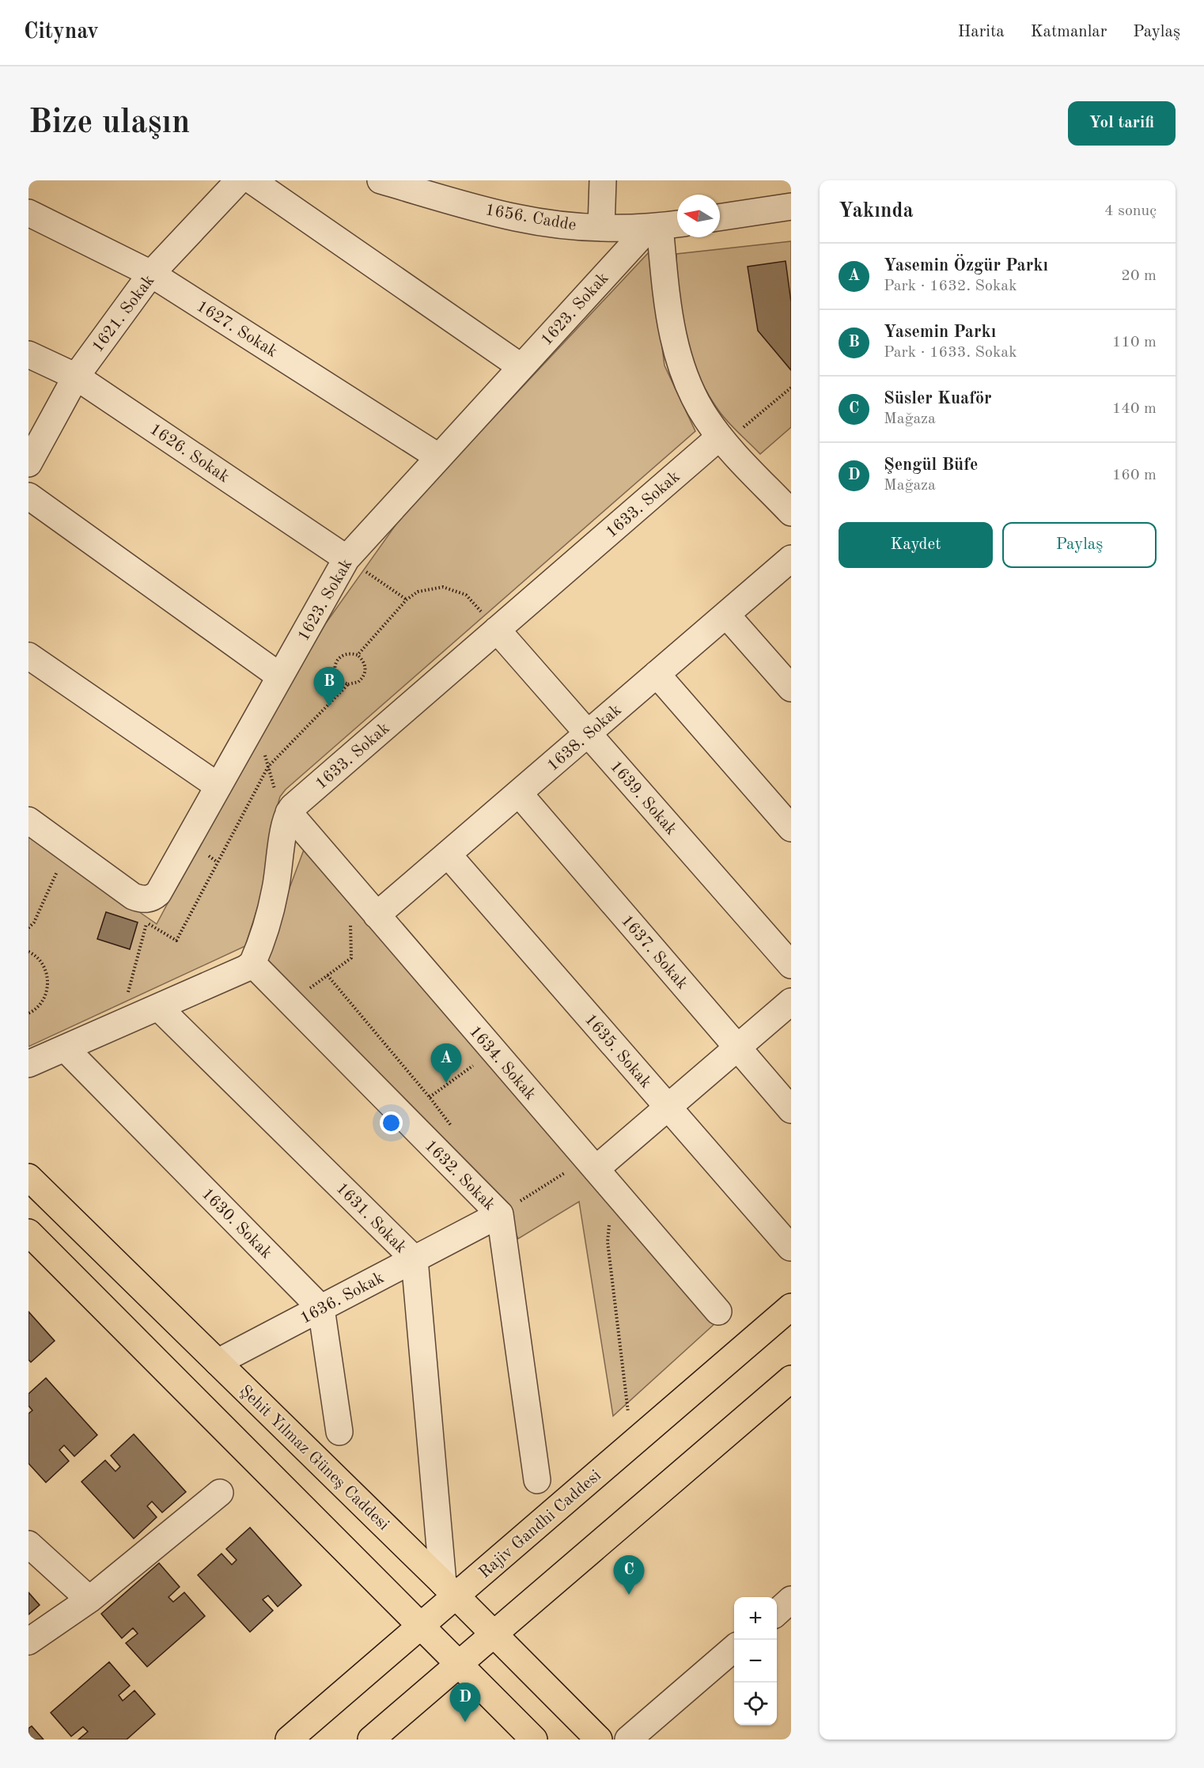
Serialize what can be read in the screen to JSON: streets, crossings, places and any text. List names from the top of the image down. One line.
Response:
{"streets":{"main road":["Şehit Yılmaz Güneş Caddesi","Rajiv Gandhi Caddesi"],"street":["1656. Cadde","1623. Sokak","1621. Sokak","1627. Sokak","1626. Sokak","1633. Sokak","1638. Sokak","1639. Sokak","1637. Sokak","1635. Sokak","1634. Sokak","1632. Sokak","1631. Sokak","1630. Sokak","1636. Sokak"]},"crossings":[["1656. Cadde","1623. Sokak"],["1623. Sokak","1627. Sokak"],["1623. Sokak","1626. Sokak"],["1621. Sokak","1627. Sokak"],["1621. Sokak","1626. Sokak"],["1633. Sokak","1639. Sokak"],["1633. Sokak","1634. Sokak"],["1638. Sokak","1639. Sokak"],["1638. Sokak","1637. Sokak"],["1638. Sokak","1635. Sokak"],["1638. Sokak","1634. Sokak"],["1632. Sokak","1636. Sokak"],["1631. Sokak","1636. Sokak"],["1631. Sokak","Şehit Yılmaz Güneş Caddesi"],["1631. Sokak","Rajiv Gandhi Caddesi"],["1630. Sokak","1636. Sokak"],["1636. Sokak","Şehit Yılmaz Güneş Caddesi"],["Şehit Yılmaz Güneş Caddesi","Rajiv Gandhi Caddesi"]],"north":"left","page":{"header":"Citynav","nav":["Harita","Katmanlar","Paylaş"],"buttons":["Yol tarifi",["Kaydet","Paylaş"]],"title":"Bize ulaşın","heading":["Yakında","4 sonuç"],"list":[{"mark":"A","name":"Yasemin Özgür Parkı","note":"Park · 1632. Sokak","value":"20 m"},{"mark":"B","name":"Yasemin Parkı","note":"Park · 1633. Sokak","value":"110 m"},{"mark":"C","name":"Süsler Kuaför","note":"Mağaza","value":"140 m"},{"mark":"D","name":"Şengül Büfe","note":"Mağaza","value":"160 m"}],"pins":["B","A","C","D"],"map_buttons":["+","−"]}}
